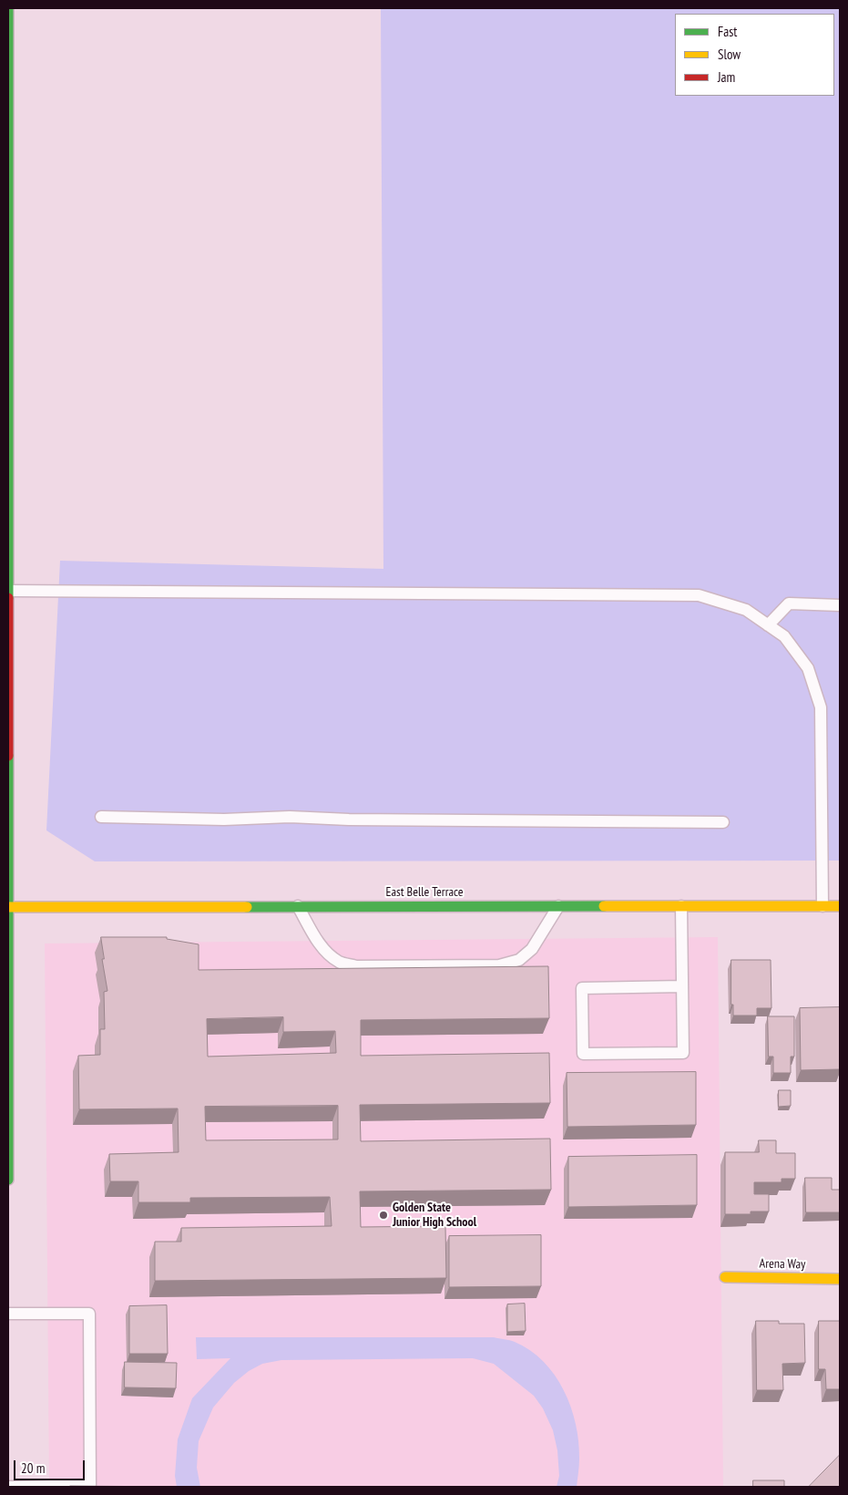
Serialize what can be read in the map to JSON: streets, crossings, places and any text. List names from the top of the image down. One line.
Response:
{"streets":{"street":["East Belle Terrace","Arena Way"]},"places":["Golden State Junior High School"],"legend":["Fast","Slow","Jam"],"scale_bar":"20 m"}
